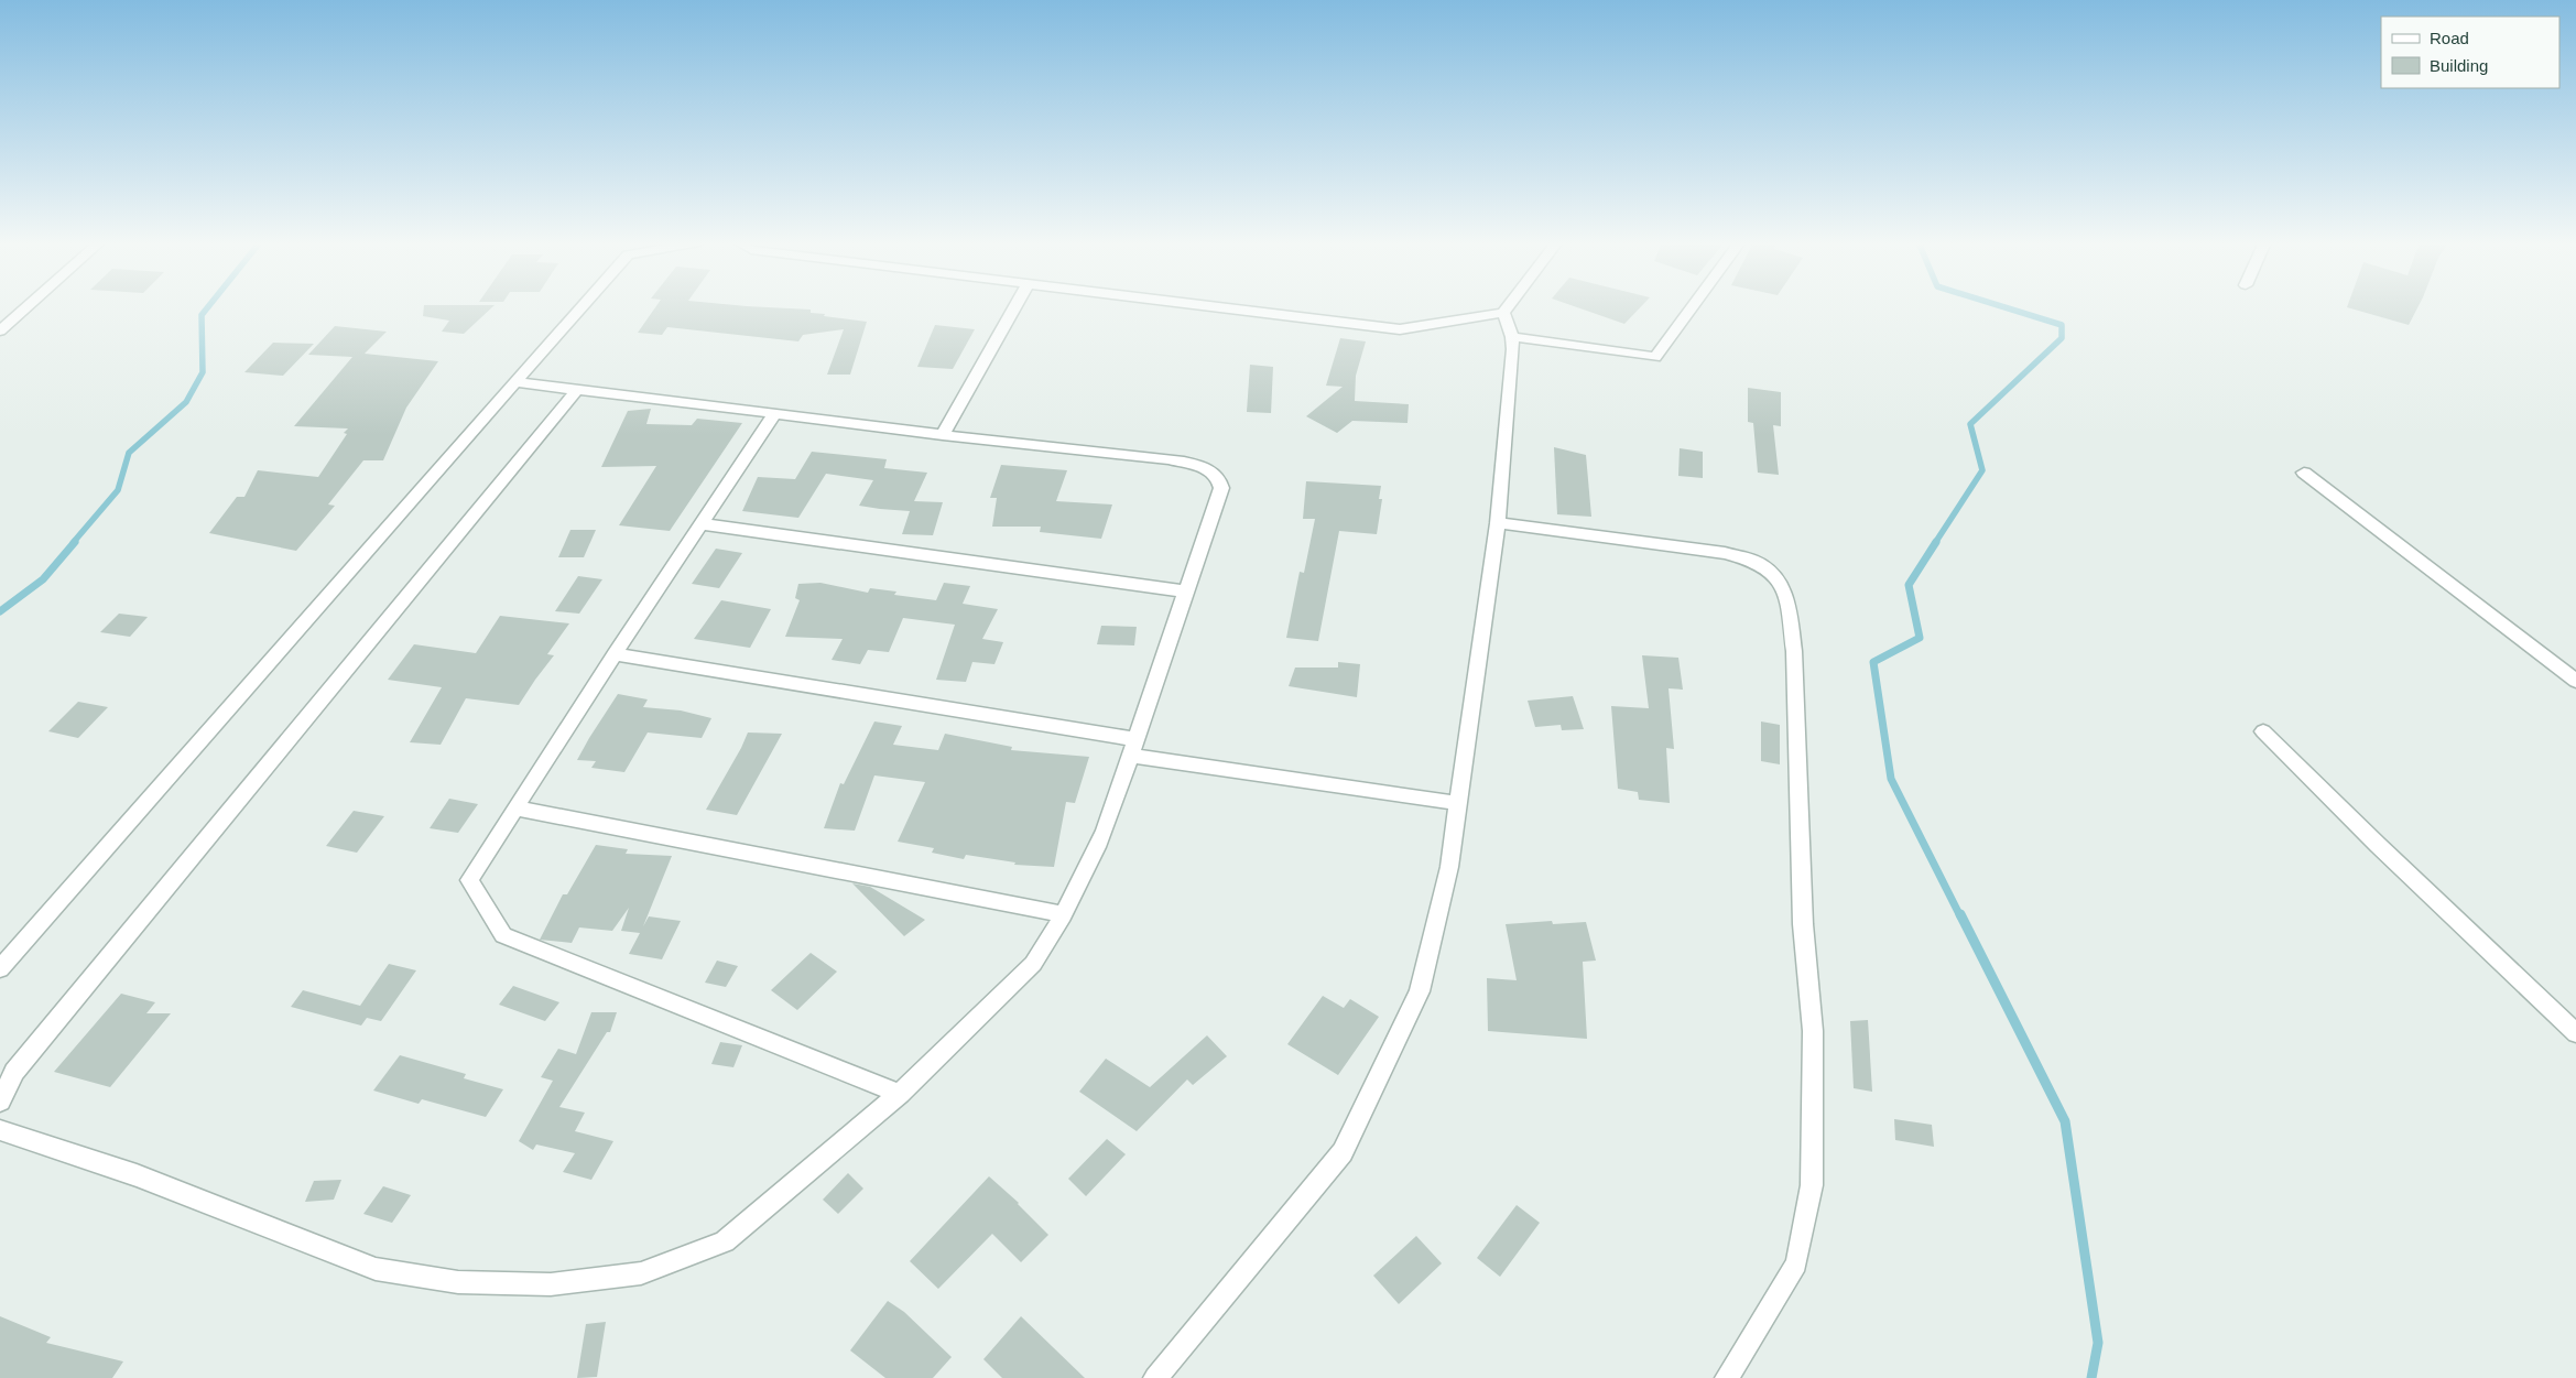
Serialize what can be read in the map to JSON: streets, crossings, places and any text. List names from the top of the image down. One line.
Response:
{"legend":["Road","Building"]}
